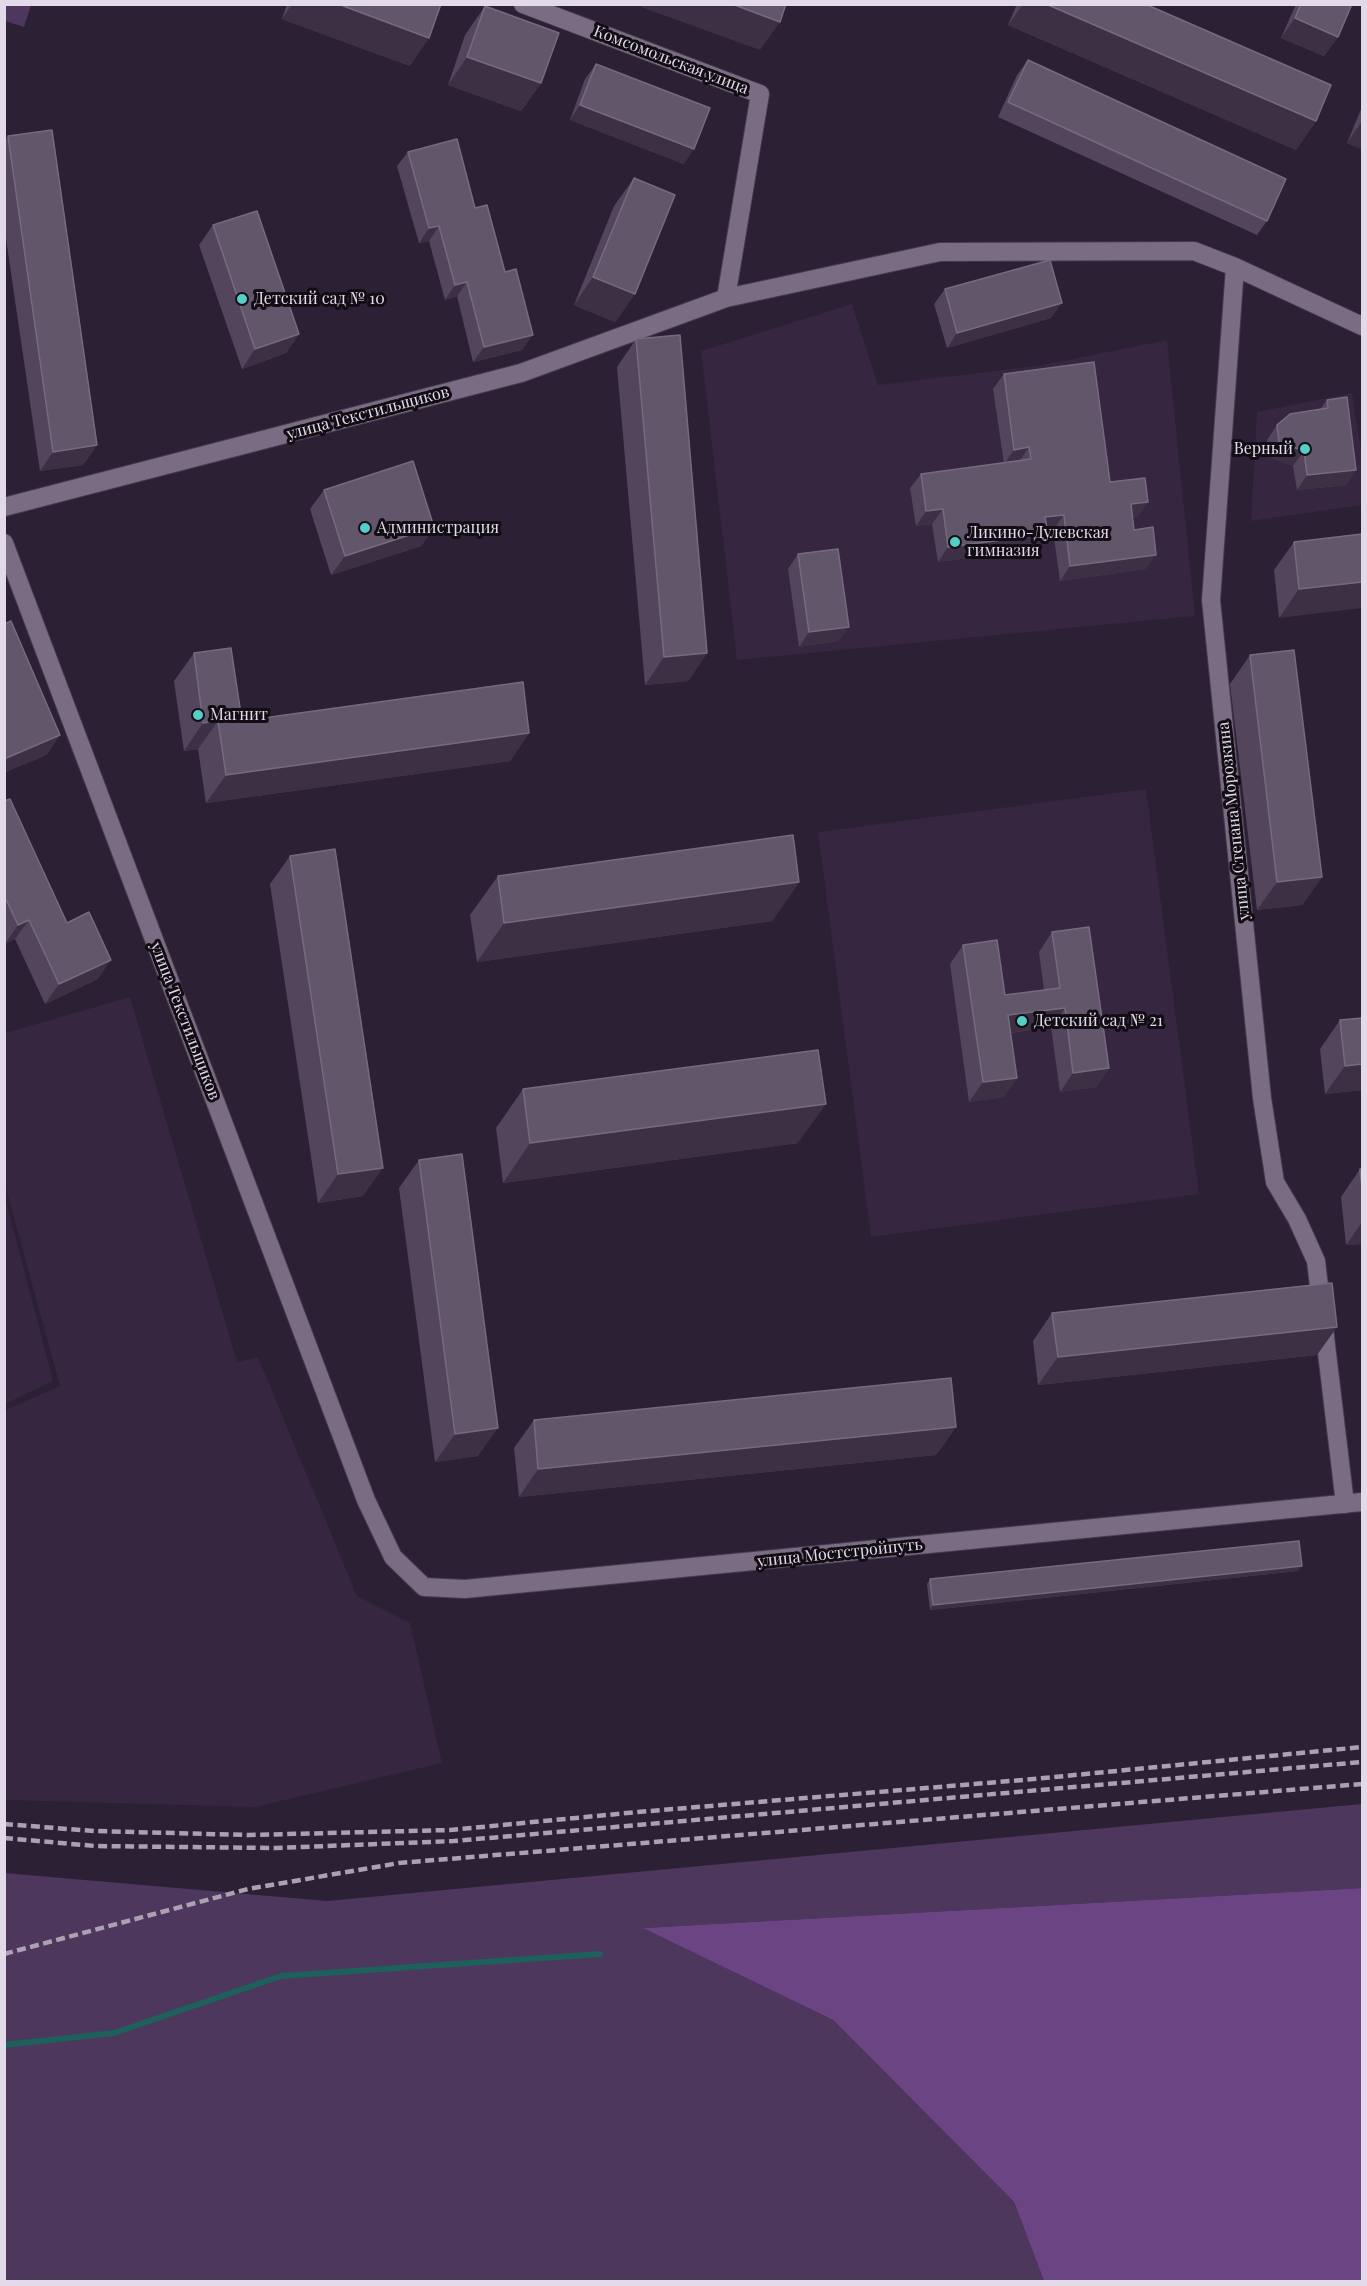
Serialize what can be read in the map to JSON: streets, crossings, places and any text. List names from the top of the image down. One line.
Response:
{"streets":{"street":["Комсомольская улица","улица Текстильщиков","улица Степана Морозкина","улица Мостстройпуть"]},"crossings":[["Комсомольская улица","улица Текстильщиков"],["улица Текстильщиков","улица Степана Морозкина"],["улица Текстильщиков","улица Мостстройпуть"],["улица Степана Морозкина","улица Мостстройпуть"]],"places":["Детский сад № 10","Верный","Администрация","Ликино-Дулевская гимназия","Магнит","Детский сад № 21"]}
